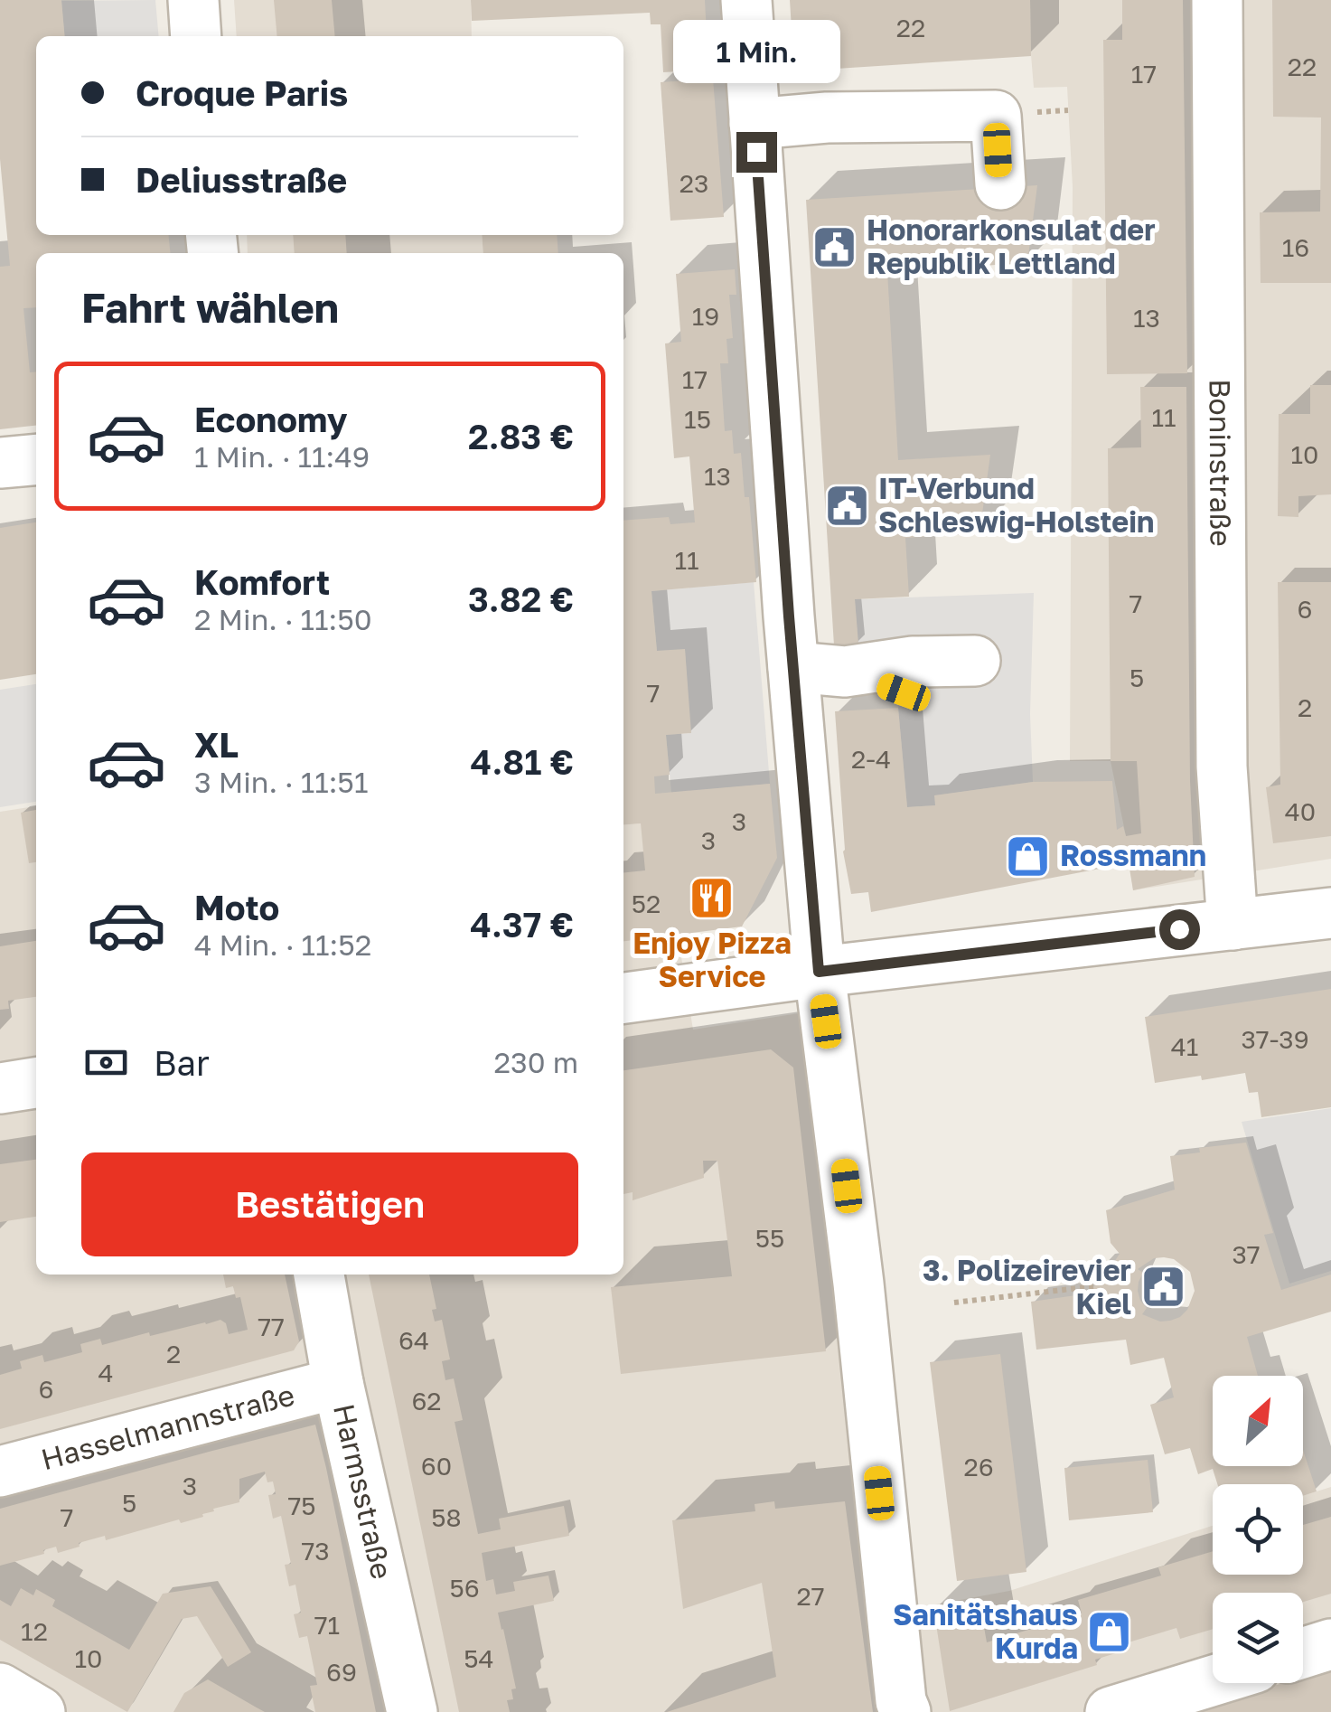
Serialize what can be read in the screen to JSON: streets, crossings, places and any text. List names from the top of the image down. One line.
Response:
{"streets":{"street":["Boninstraße","Hasselmannstraße","Harmsstraße"]},"crossings":[["Hasselmannstraße","Harmsstraße"]],"places":{"public building":["Honorarkonsulat der Republik Lettland","IT-Verbund Schleswig-Holstein","3. Polizeirevier Kiel"],"shop":["Rossmann","Sanitätshaus Kurda"],"restaurant":["Enjoy Pizza Service"]},"house_numbers":["22","22","17","23","16","19","13","17","11","15","10","13","11","7","6","5","7","2","2-4","40","3","3","52","37-39","41","55","37","77","64","2","4","6","62","60","26","3","5","75","7","58","73","56","27","71","12","10","54","69"],"north":"top right","page":{"bubble":"1 Min.","banner":["Croque Paris","Deliusstraße"],"heading":"Fahrt wählen","list":[{"name":"Economy","note":"1 Min. · 11:49","value":"2.83 €"},{"name":"Komfort","note":"2 Min. · 11:50","value":"3.82 €"},{"name":"XL","note":"3 Min. · 11:51","value":"4.81 €"},{"name":"Moto","note":"4 Min. · 11:52","value":"4.37 €"}],"pay":["Bar","230 m"],"buttons":"Bestätigen"}}
